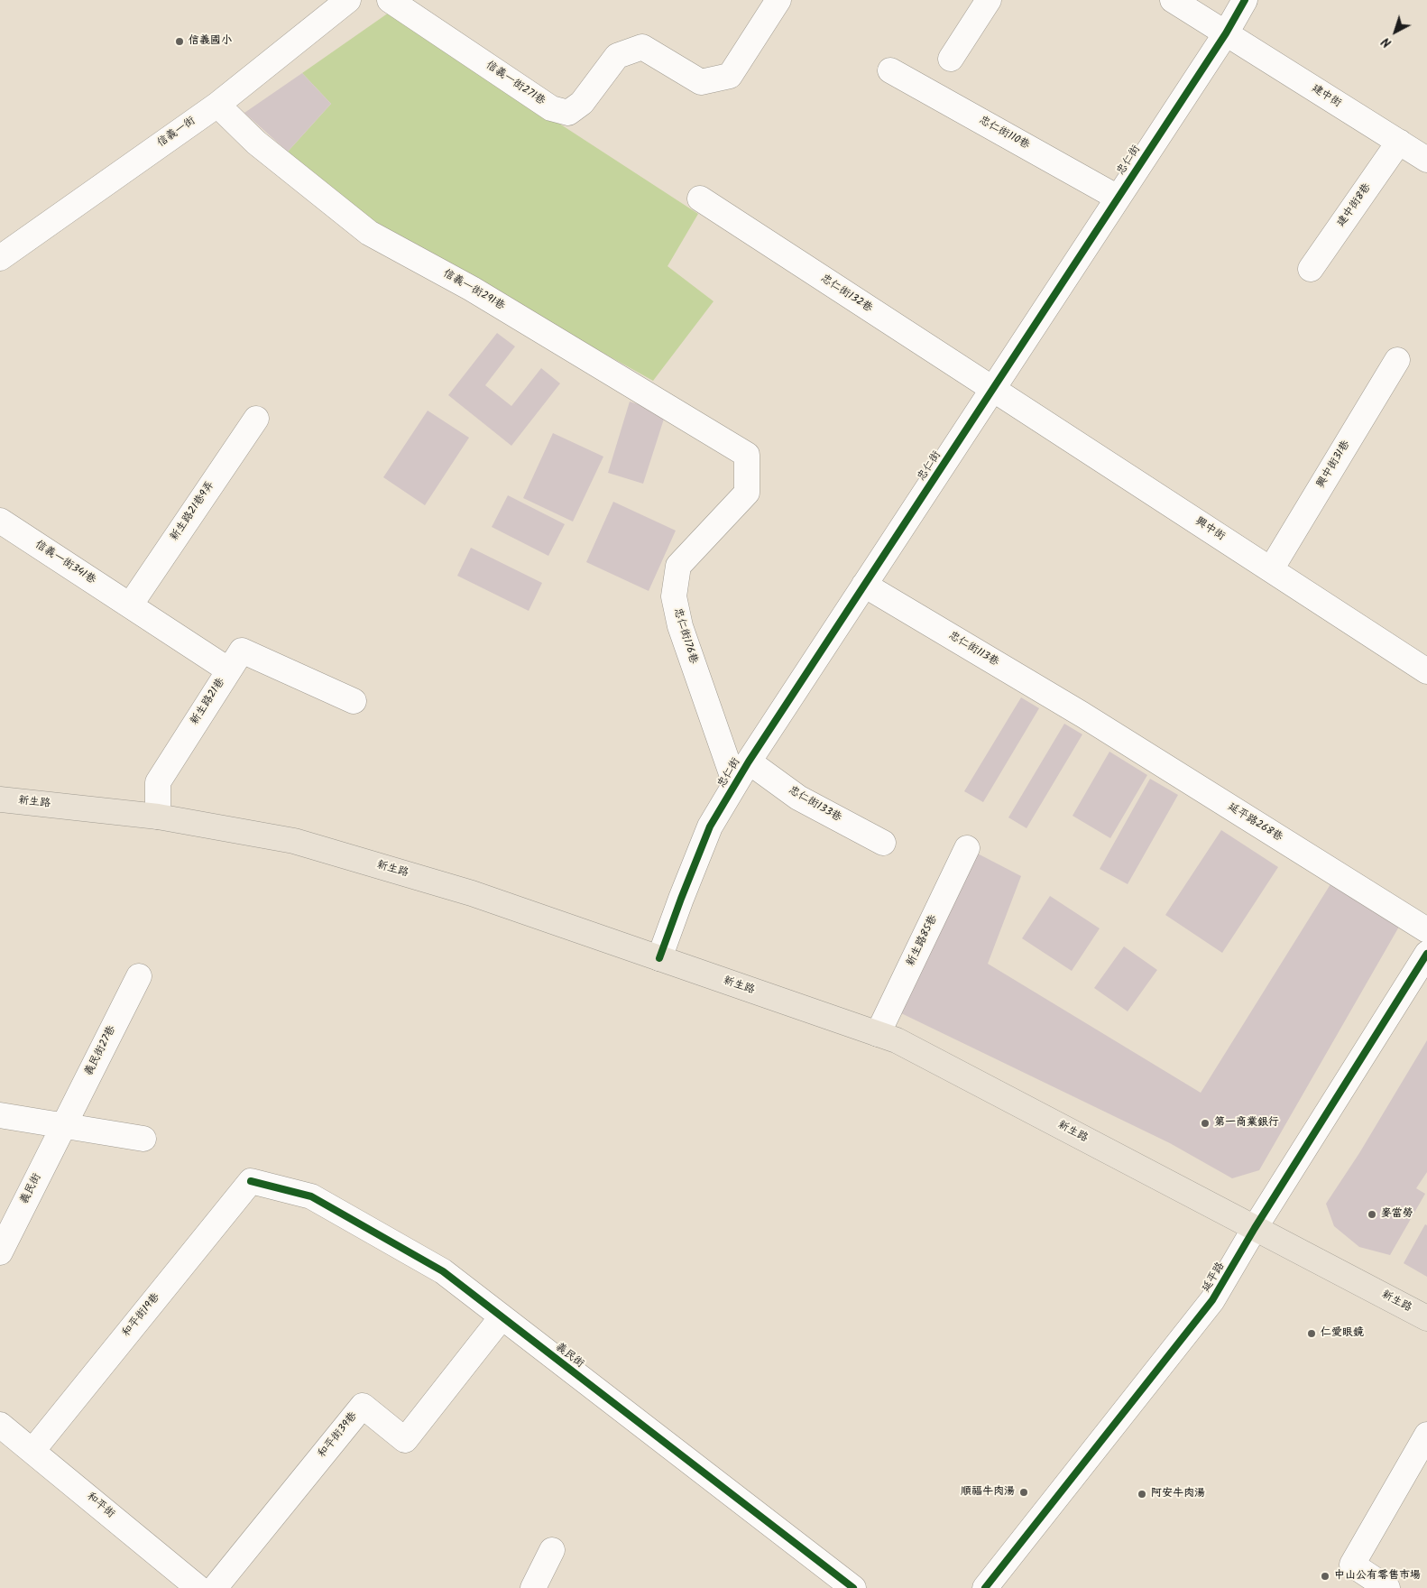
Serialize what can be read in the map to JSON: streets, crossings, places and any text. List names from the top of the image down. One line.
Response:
{"streets":{"main road":["新生路"],"street":["信義一街271巷","建中街","信義一街","忠仁街110巷","忠仁街","建中街8巷","信義一街291巷","忠仁街132巷","興中街31巷","新生路21巷9弄","興中街","信義一街341巷","忠仁街176巷","忠仁街113巷","新生路21巷","忠仁街133巷","延平路268巷","新生路85巷","義民街27巷","義民街","延平路","和平街19巷","和平街39巷","和平街"]},"crossings":[["建中街","忠仁街"],["建中街","建中街8巷"],["信義一街","信義一街291巷"],["忠仁街110巷","忠仁街"],["忠仁街","忠仁街132巷"],["忠仁街","興中街"],["忠仁街","忠仁街176巷"],["忠仁街","忠仁街113巷"],["忠仁街","新生路"],["忠仁街","忠仁街133巷"],["信義一街291巷","忠仁街176巷"],["忠仁街132巷","興中街"],["興中街31巷","興中街"],["新生路21巷9弄","信義一街341巷"],["新生路21巷9弄","新生路21巷"],["信義一街341巷","新生路21巷"],["忠仁街113巷","延平路268巷"],["新生路21巷","新生路"],["新生路","新生路85巷"],["新生路","延平路"],["義民街27巷","義民街"],["義民街","和平街19巷"],["義民街","和平街39巷"],["和平街19巷","和平街"]],"places":["信義國小","第一商業銀行","麥當勞","仁愛眼鏡","順福牛肉湯","阿安牛肉湯","中山公有零售市場"],"north":"bottom left"}
